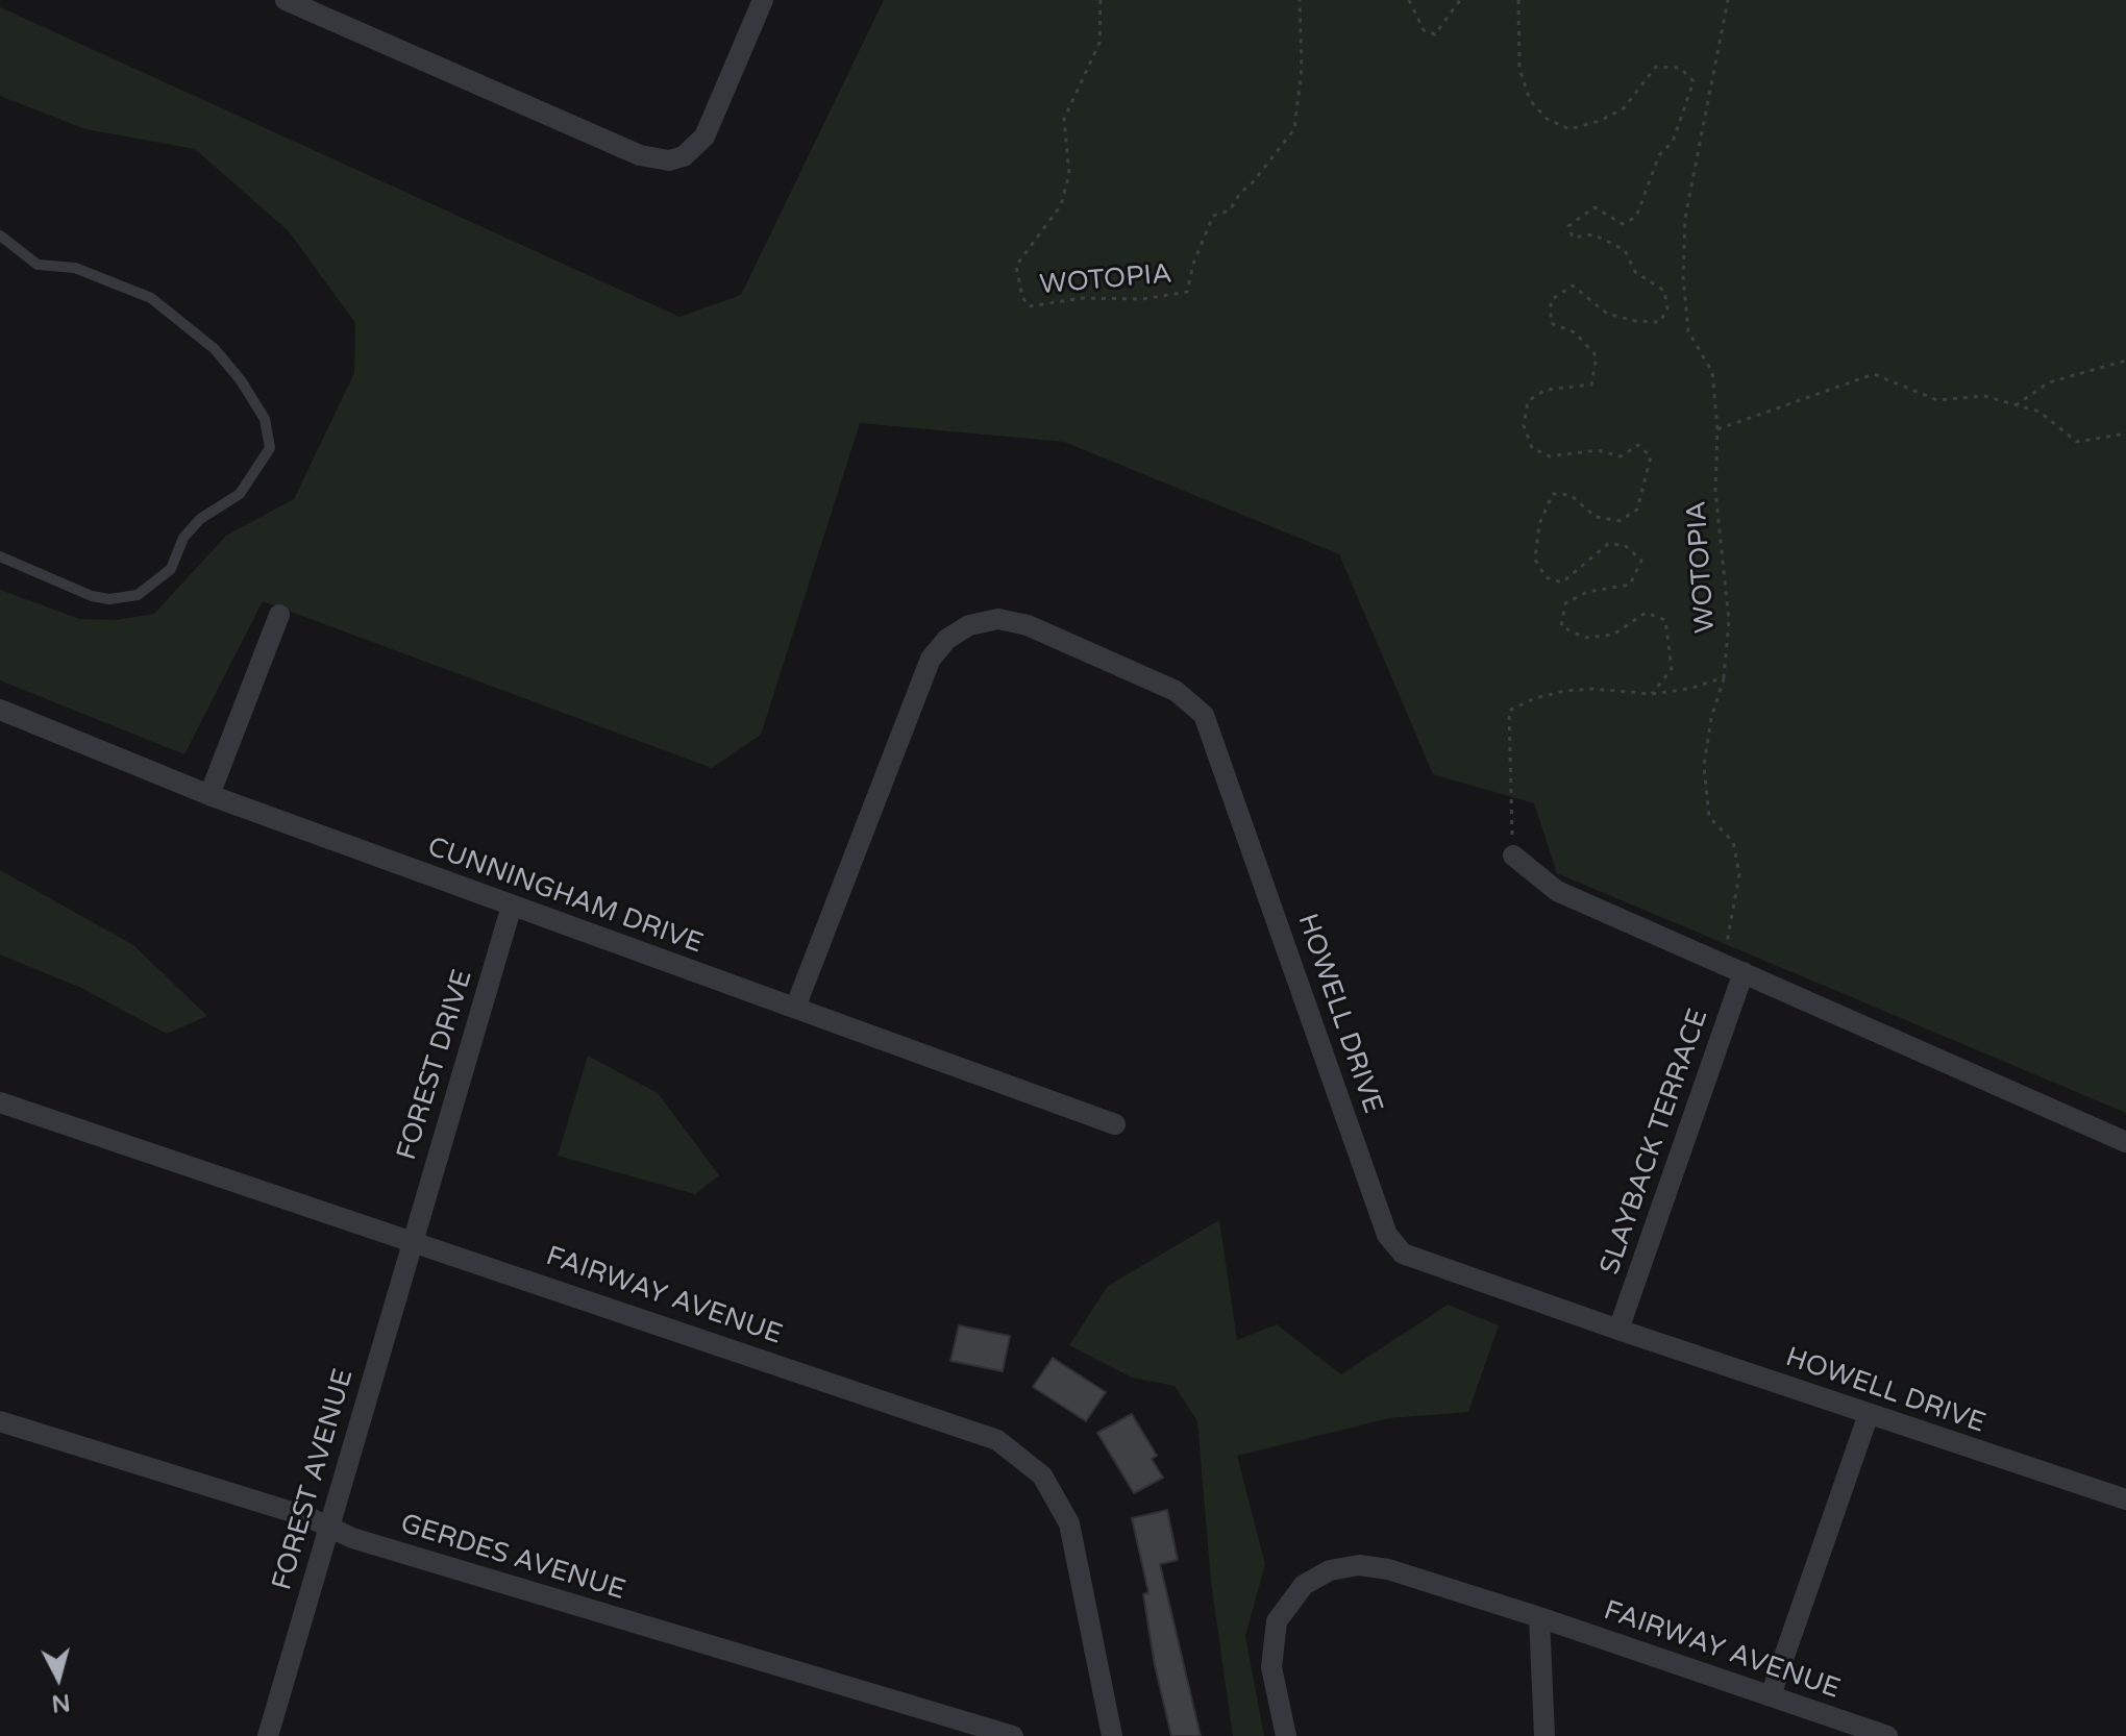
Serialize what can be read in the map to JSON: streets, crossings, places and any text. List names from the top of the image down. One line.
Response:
{"streets":{"street":["CUNNINGHAM DRIVE","HOWELL DRIVE","FOREST DRIVE","SLAYBACK TERRACE","FAIRWAY AVENUE","FOREST AVENUE","GERDES AVENUE"],"path":["WOTOPIA"]},"crossings":[["CUNNINGHAM DRIVE","HOWELL DRIVE"],["CUNNINGHAM DRIVE","FOREST DRIVE"],["HOWELL DRIVE","SLAYBACK TERRACE"],["FOREST DRIVE","FAIRWAY AVENUE"],["FOREST DRIVE","FOREST AVENUE"],["FAIRWAY AVENUE","FOREST AVENUE"],["FOREST AVENUE","GERDES AVENUE"]],"north":"bottom"}
